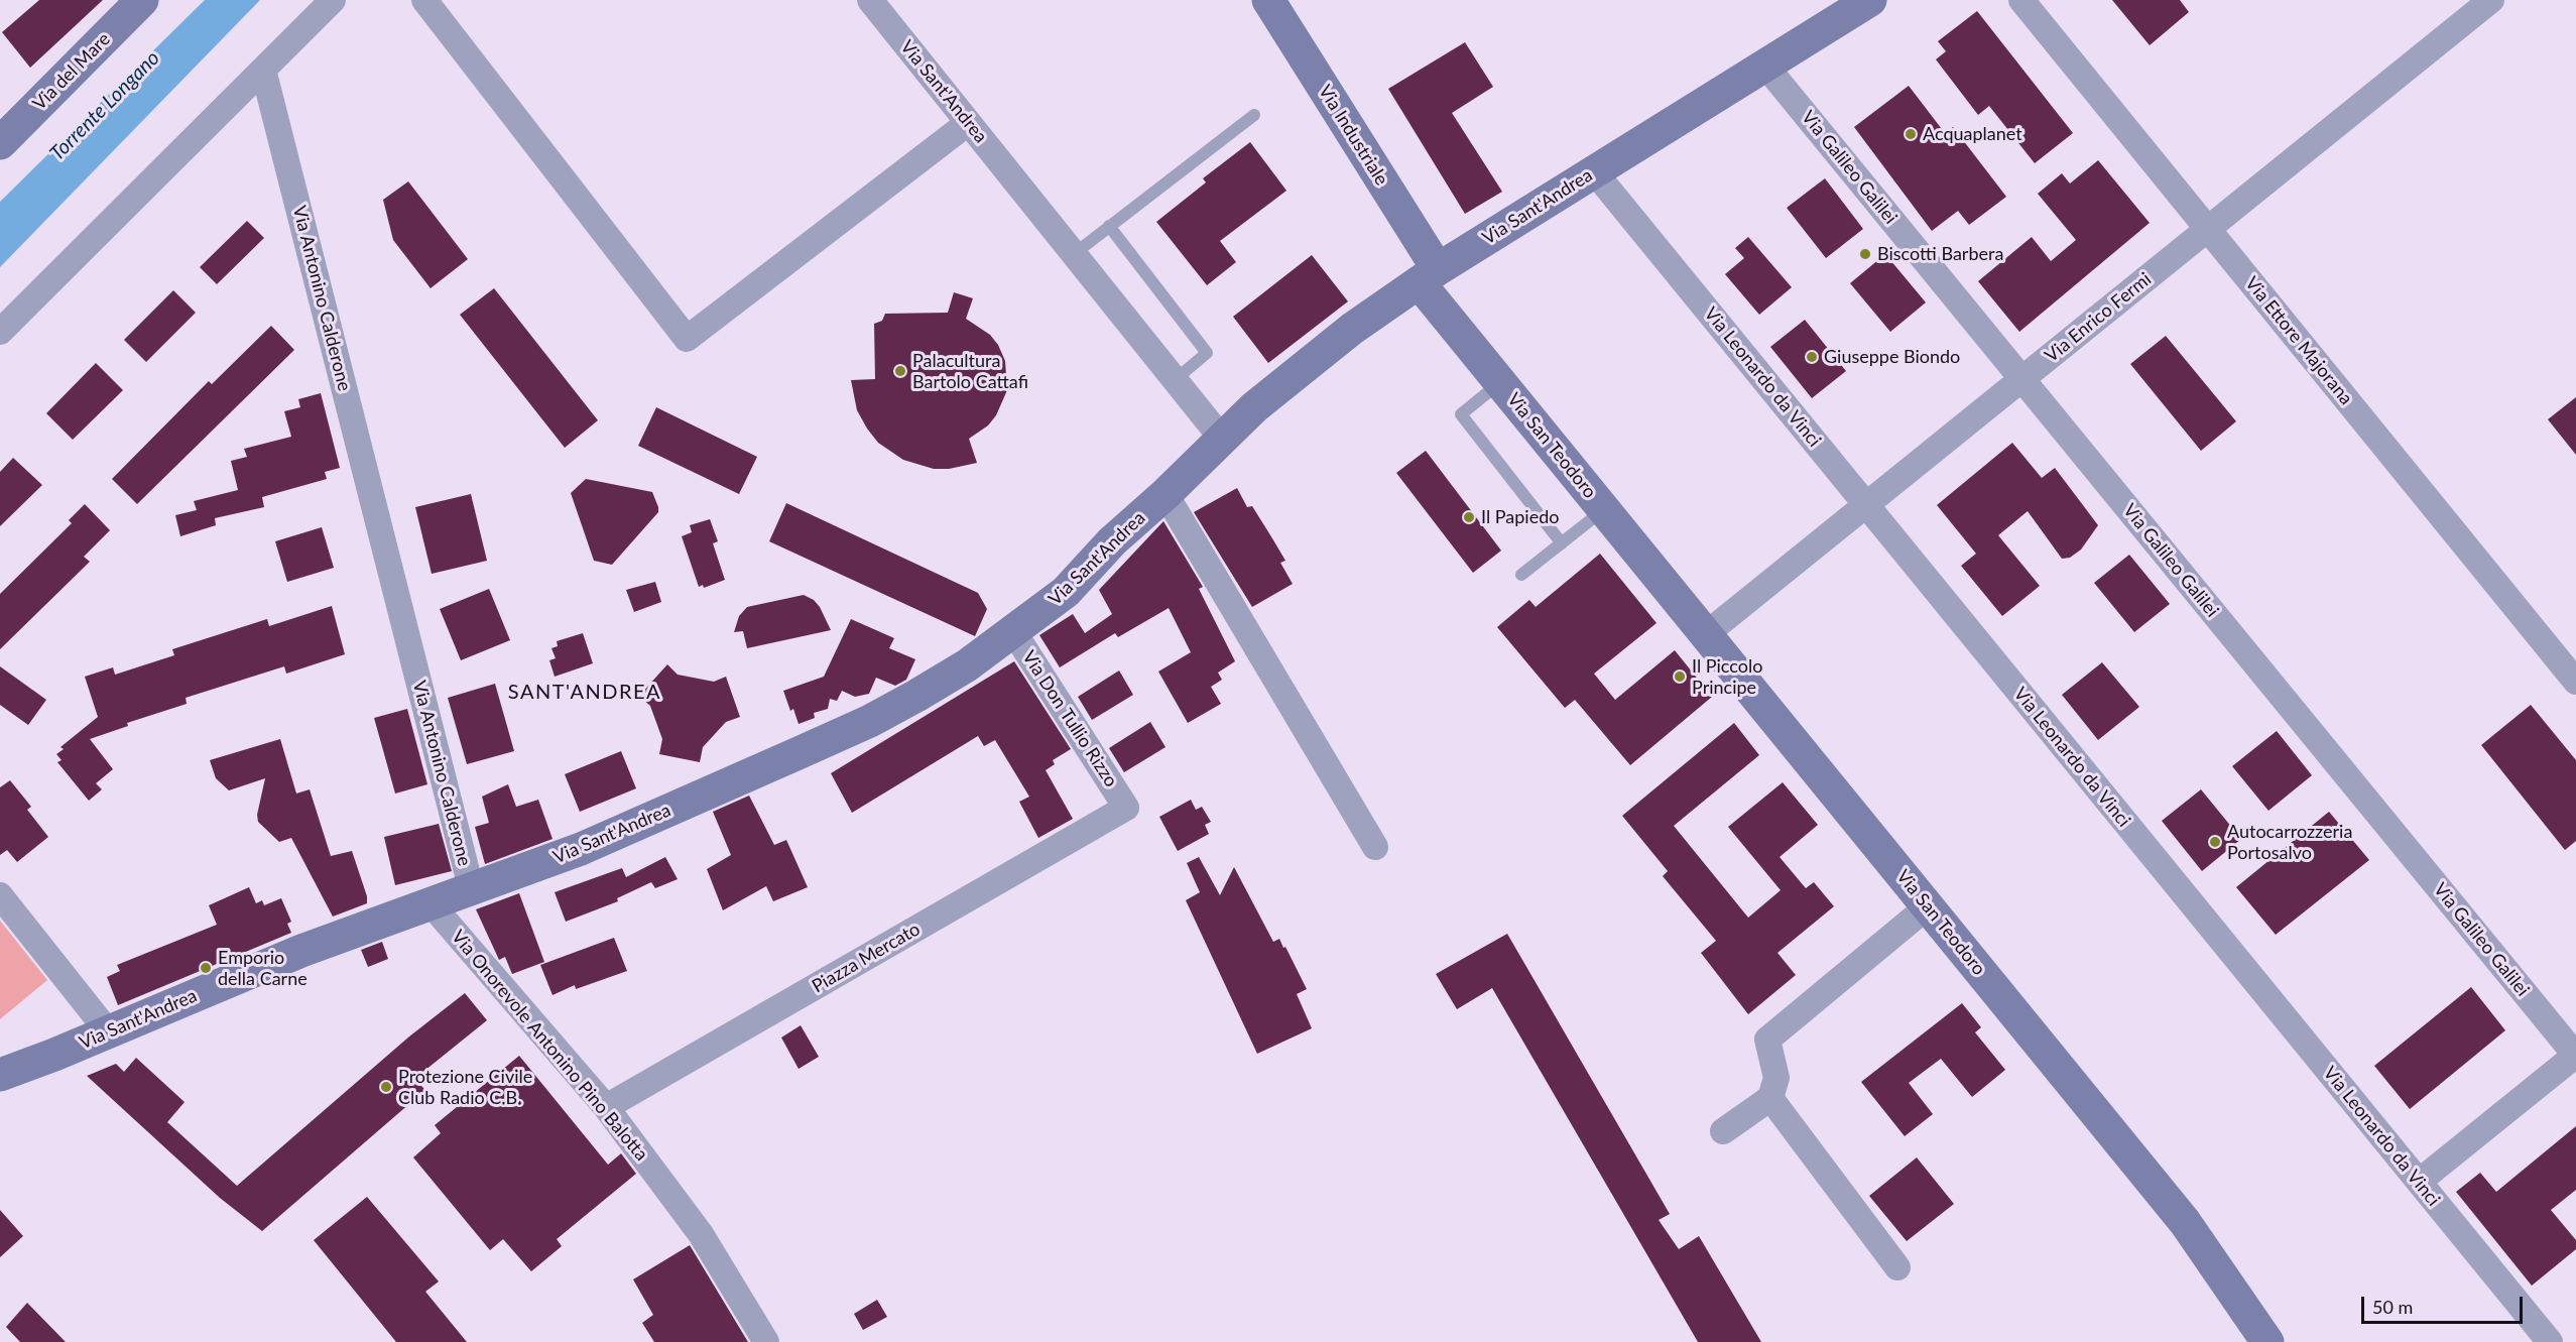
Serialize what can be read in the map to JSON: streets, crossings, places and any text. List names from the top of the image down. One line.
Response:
{"streets":{"street":["Via del Mare","Via Sant'Andrea","Via Industriale","Via Galileo Galilei","Via Antonino Calderone","Via Enrico Fermi","Via Ettore Majorana","Via Leonardo da Vinci","Via San Teodoro","Via Don Tullio Rizzo","Piazza Mercato","Via Onorevole Antonino Pino Balotta"]},"crossings":[["Via Sant'Andrea","Via Industriale"],["Via Sant'Andrea","Via Galileo Galilei"],["Via Sant'Andrea","Via Antonino Calderone"],["Via Sant'Andrea","Via Leonardo da Vinci"],["Via Sant'Andrea","Via San Teodoro"],["Via Sant'Andrea","Via Don Tullio Rizzo"],["Via Sant'Andrea","Via Onorevole Antonino Pino Balotta"],["Via Industriale","Via San Teodoro"],["Via Galileo Galilei","Via Enrico Fermi"],["Via Enrico Fermi","Via Ettore Majorana"],["Via Enrico Fermi","Via Leonardo da Vinci"],["Via Enrico Fermi","Via San Teodoro"],["Via Don Tullio Rizzo","Piazza Mercato"],["Piazza Mercato","Via Onorevole Antonino Pino Balotta"]],"districts":["SANT'ANDREA"],"water":["Torrente Longano"],"places":["Acquaplanet","Biscotti Barbera","Giuseppe Biondo","Palacultura Bartolo Cattafi","Il Papiedo","Il Piccolo Principe","Autocarrozzeria Portosalvo","Emporio della Carne","Protezione Civile Club Radio C.B."],"scale_bar":"50 m"}
